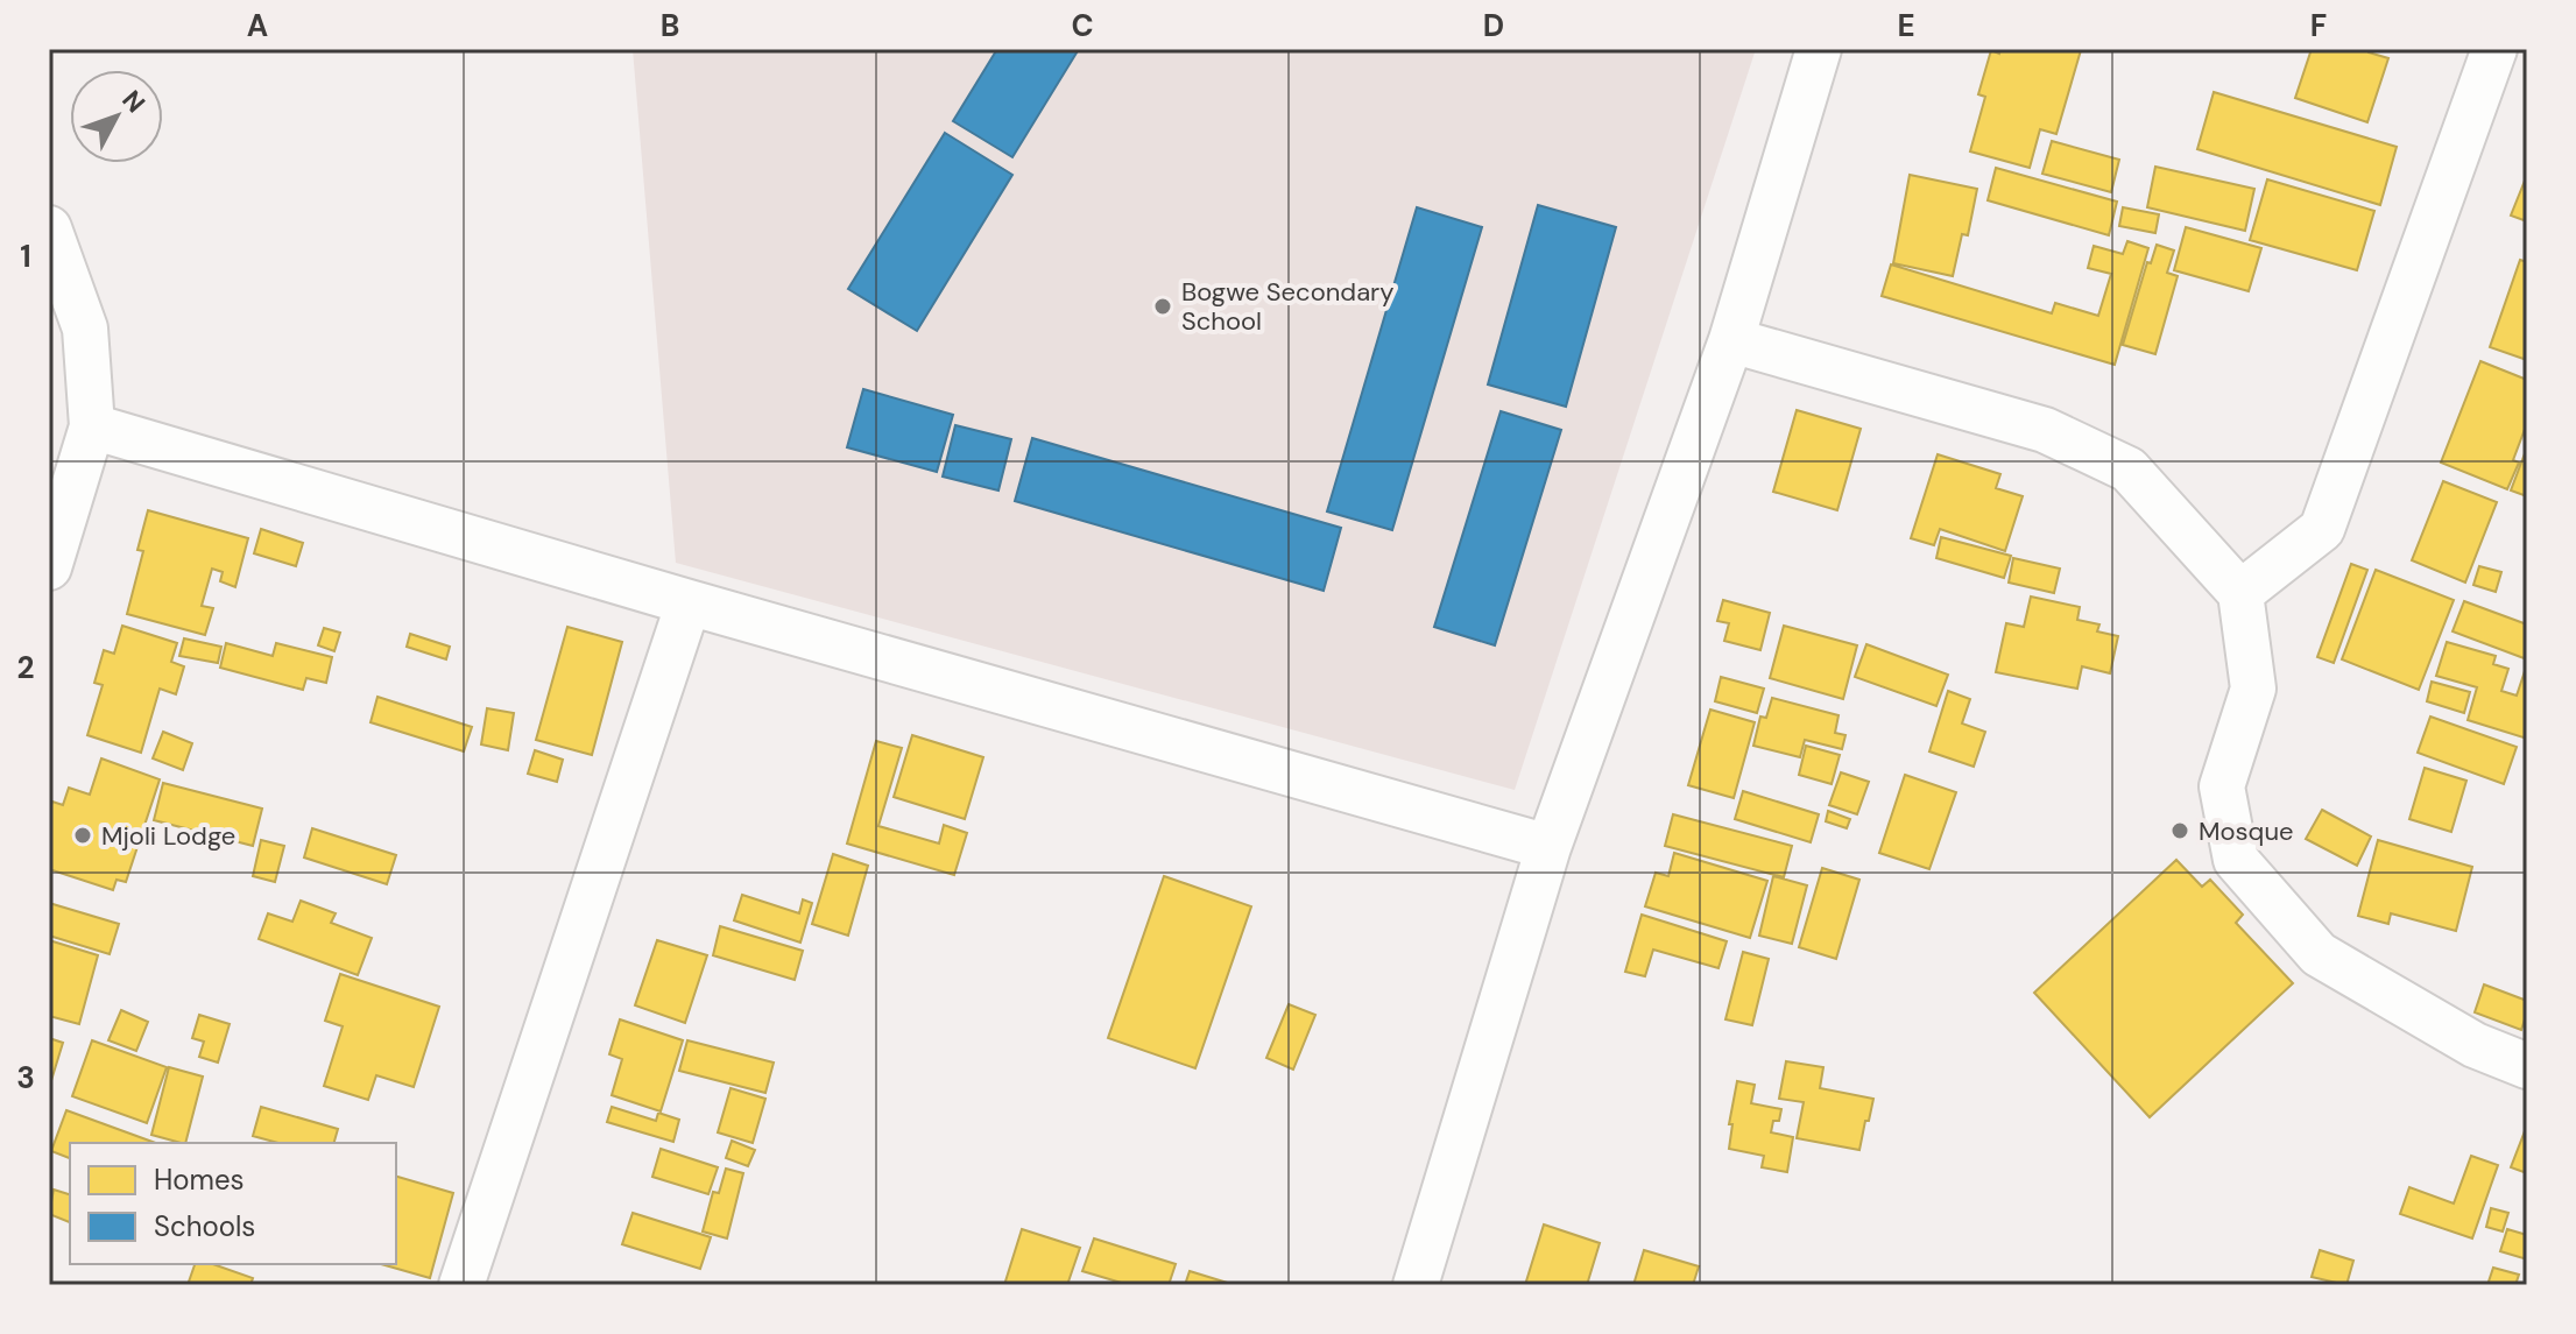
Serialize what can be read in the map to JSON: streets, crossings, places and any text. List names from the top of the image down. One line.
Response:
{"places":["Bogwe Secondary School","Mosque","Mjoli Lodge"],"legend":["Homes","Schools"],"north":"top right","grid":{"columns":["A","B","C","D","E","F"],"rows":["1","2","3"]}}
